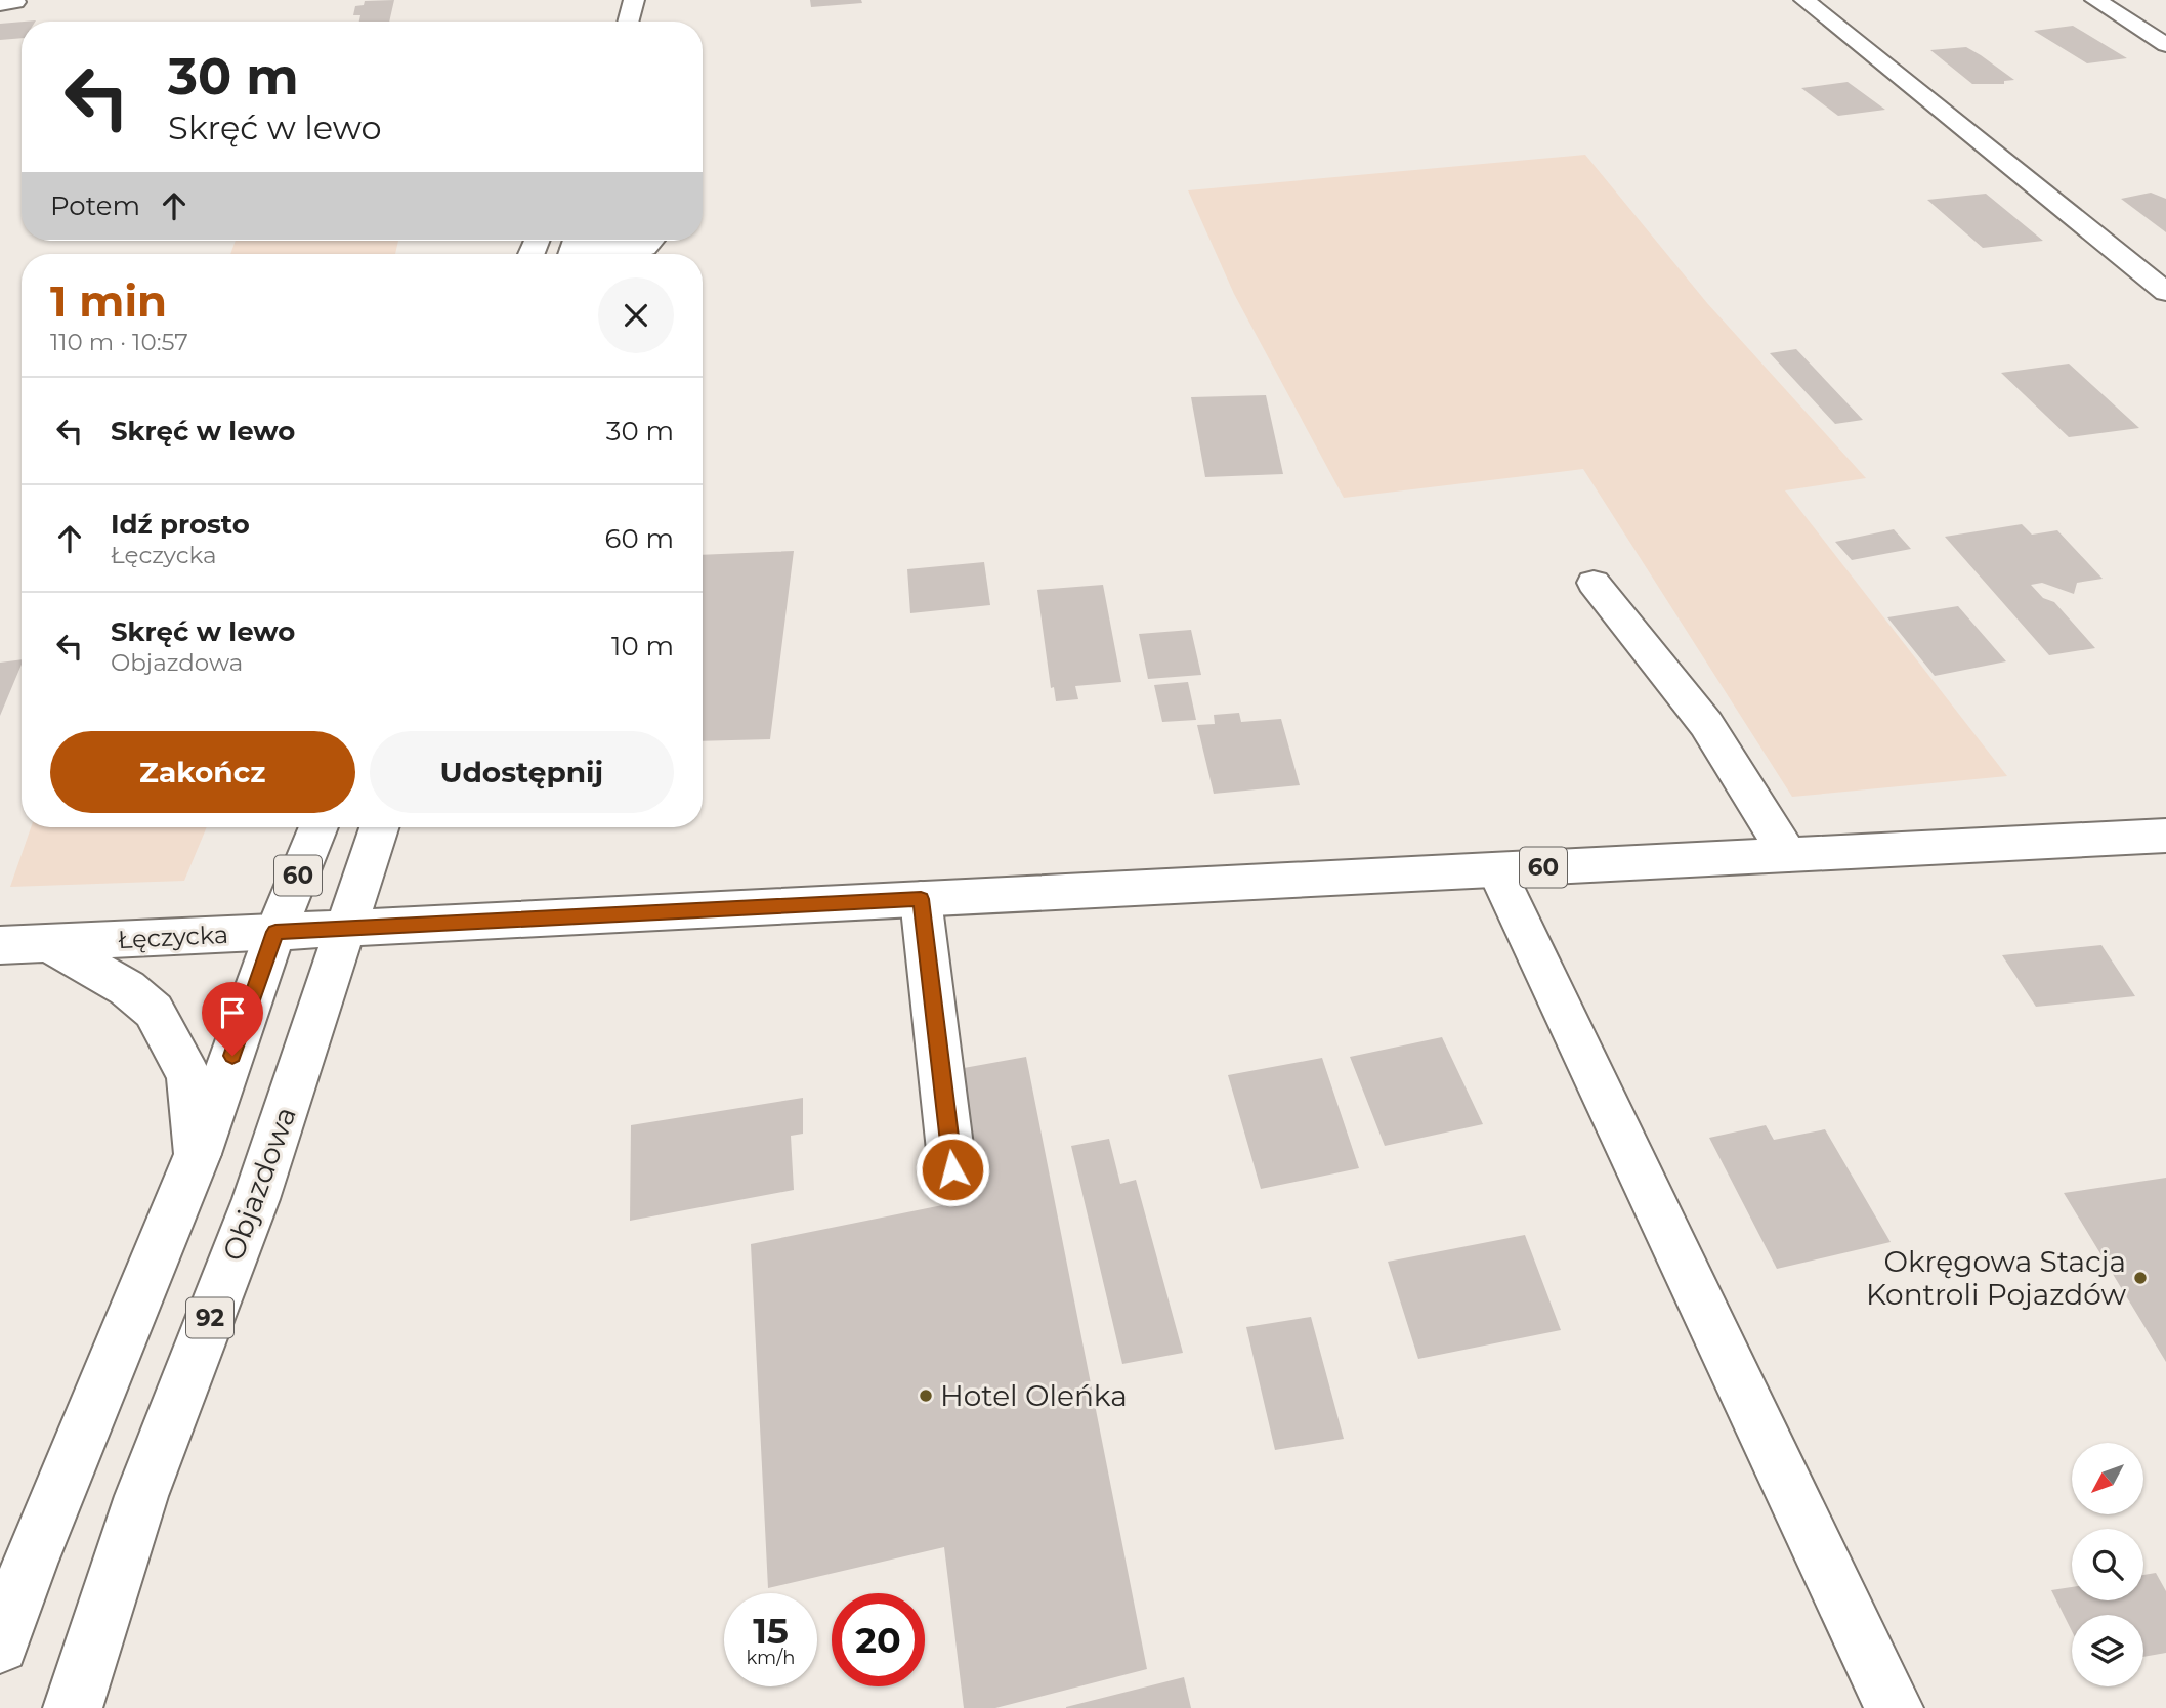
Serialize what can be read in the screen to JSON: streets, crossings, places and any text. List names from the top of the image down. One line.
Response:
{"streets":{"main road":["60","Łęczycka","Objazdowa","92"]},"crossings":[["60","Łęczycka"],["60","Objazdowa"],["Łęczycka","Objazdowa"]],"places":["Okręgowa Stacja Kontroli Pojazdów","Hotel Oleńka"],"north":"bottom left","page":{"turn":["30 m","Skręć w lewo"],"then":"Potem","heading":["1 min","110 m · 10:57"],"list":[{"name":"Skręć w lewo","value":"30 m"},{"name":"Idź prosto","note":"Łęczycka","value":"60 m"},{"name":"Skręć w lewo","note":"Objazdowa","value":"10 m"}],"buttons":["Zakończ","Udostępnij"],"speed":"15 km/h","limit":"20"}}
